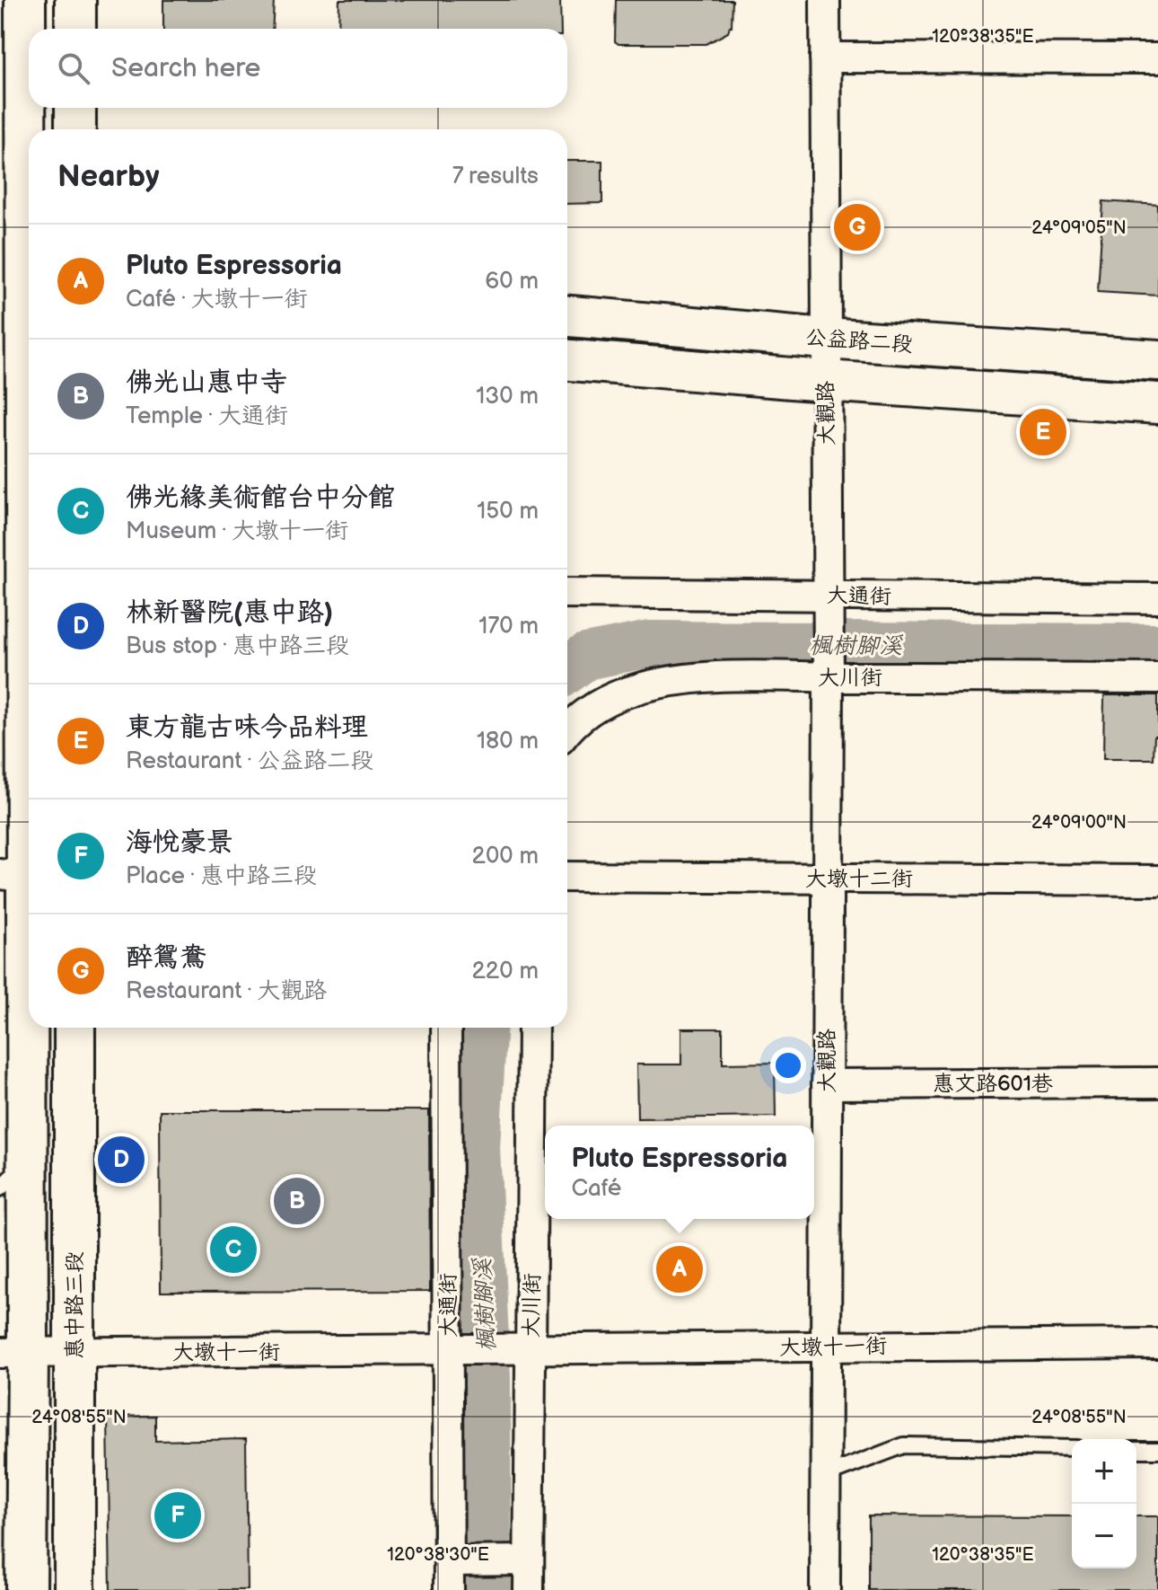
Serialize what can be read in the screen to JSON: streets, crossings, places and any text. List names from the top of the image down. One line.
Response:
{"streets":{"street":["公益路二段","大觀路","大通街","大川街","大墩十二街","惠文路601巷","惠中路三段","大墩十一街"]},"crossings":[["公益路二段","大觀路"],["大觀路","大通街"],["大觀路","大川街"],["大觀路","大墩十二街"],["大觀路","惠文路601巷"],["大觀路","大墩十一街"],["大通街","大墩十一街"],["大川街","大墩十一街"],["惠中路三段","大墩十一街"]],"water":["楓樹腳溪"],"page":{"search":"Search here","heading":["Nearby","7 results"],"pins":["G","E","D","B","C","A","F"],"list":[{"mark":"A","name":"Pluto Espressoria","note":"Café · 大墩十一街","value":"60 m"},{"mark":"B","name":"佛光山惠中寺","note":"Temple · 大通街","value":"130 m"},{"mark":"C","name":"佛光緣美術館台中分館","note":"Museum · 大墩十一街","value":"150 m"},{"mark":"D","name":"林新醫院(惠中路)","note":"Bus stop · 惠中路三段","value":"170 m"},{"mark":"E","name":"東方龍古味今品料理","note":"Restaurant · 公益路二段","value":"180 m"},{"mark":"F","name":"海悅豪景","note":"Place · 惠中路三段","value":"200 m"},{"mark":"G","name":"醉鴛鴦","note":"Restaurant · 大觀路","value":"220 m"}],"popup":["Pluto Espressoria","Café"],"map_buttons":["+","−"]},"coordinates":["120°38'35\"E","24°09'05\"N","24°09'00\"N","24°08'55\"N","120°38'30\"E"]}
